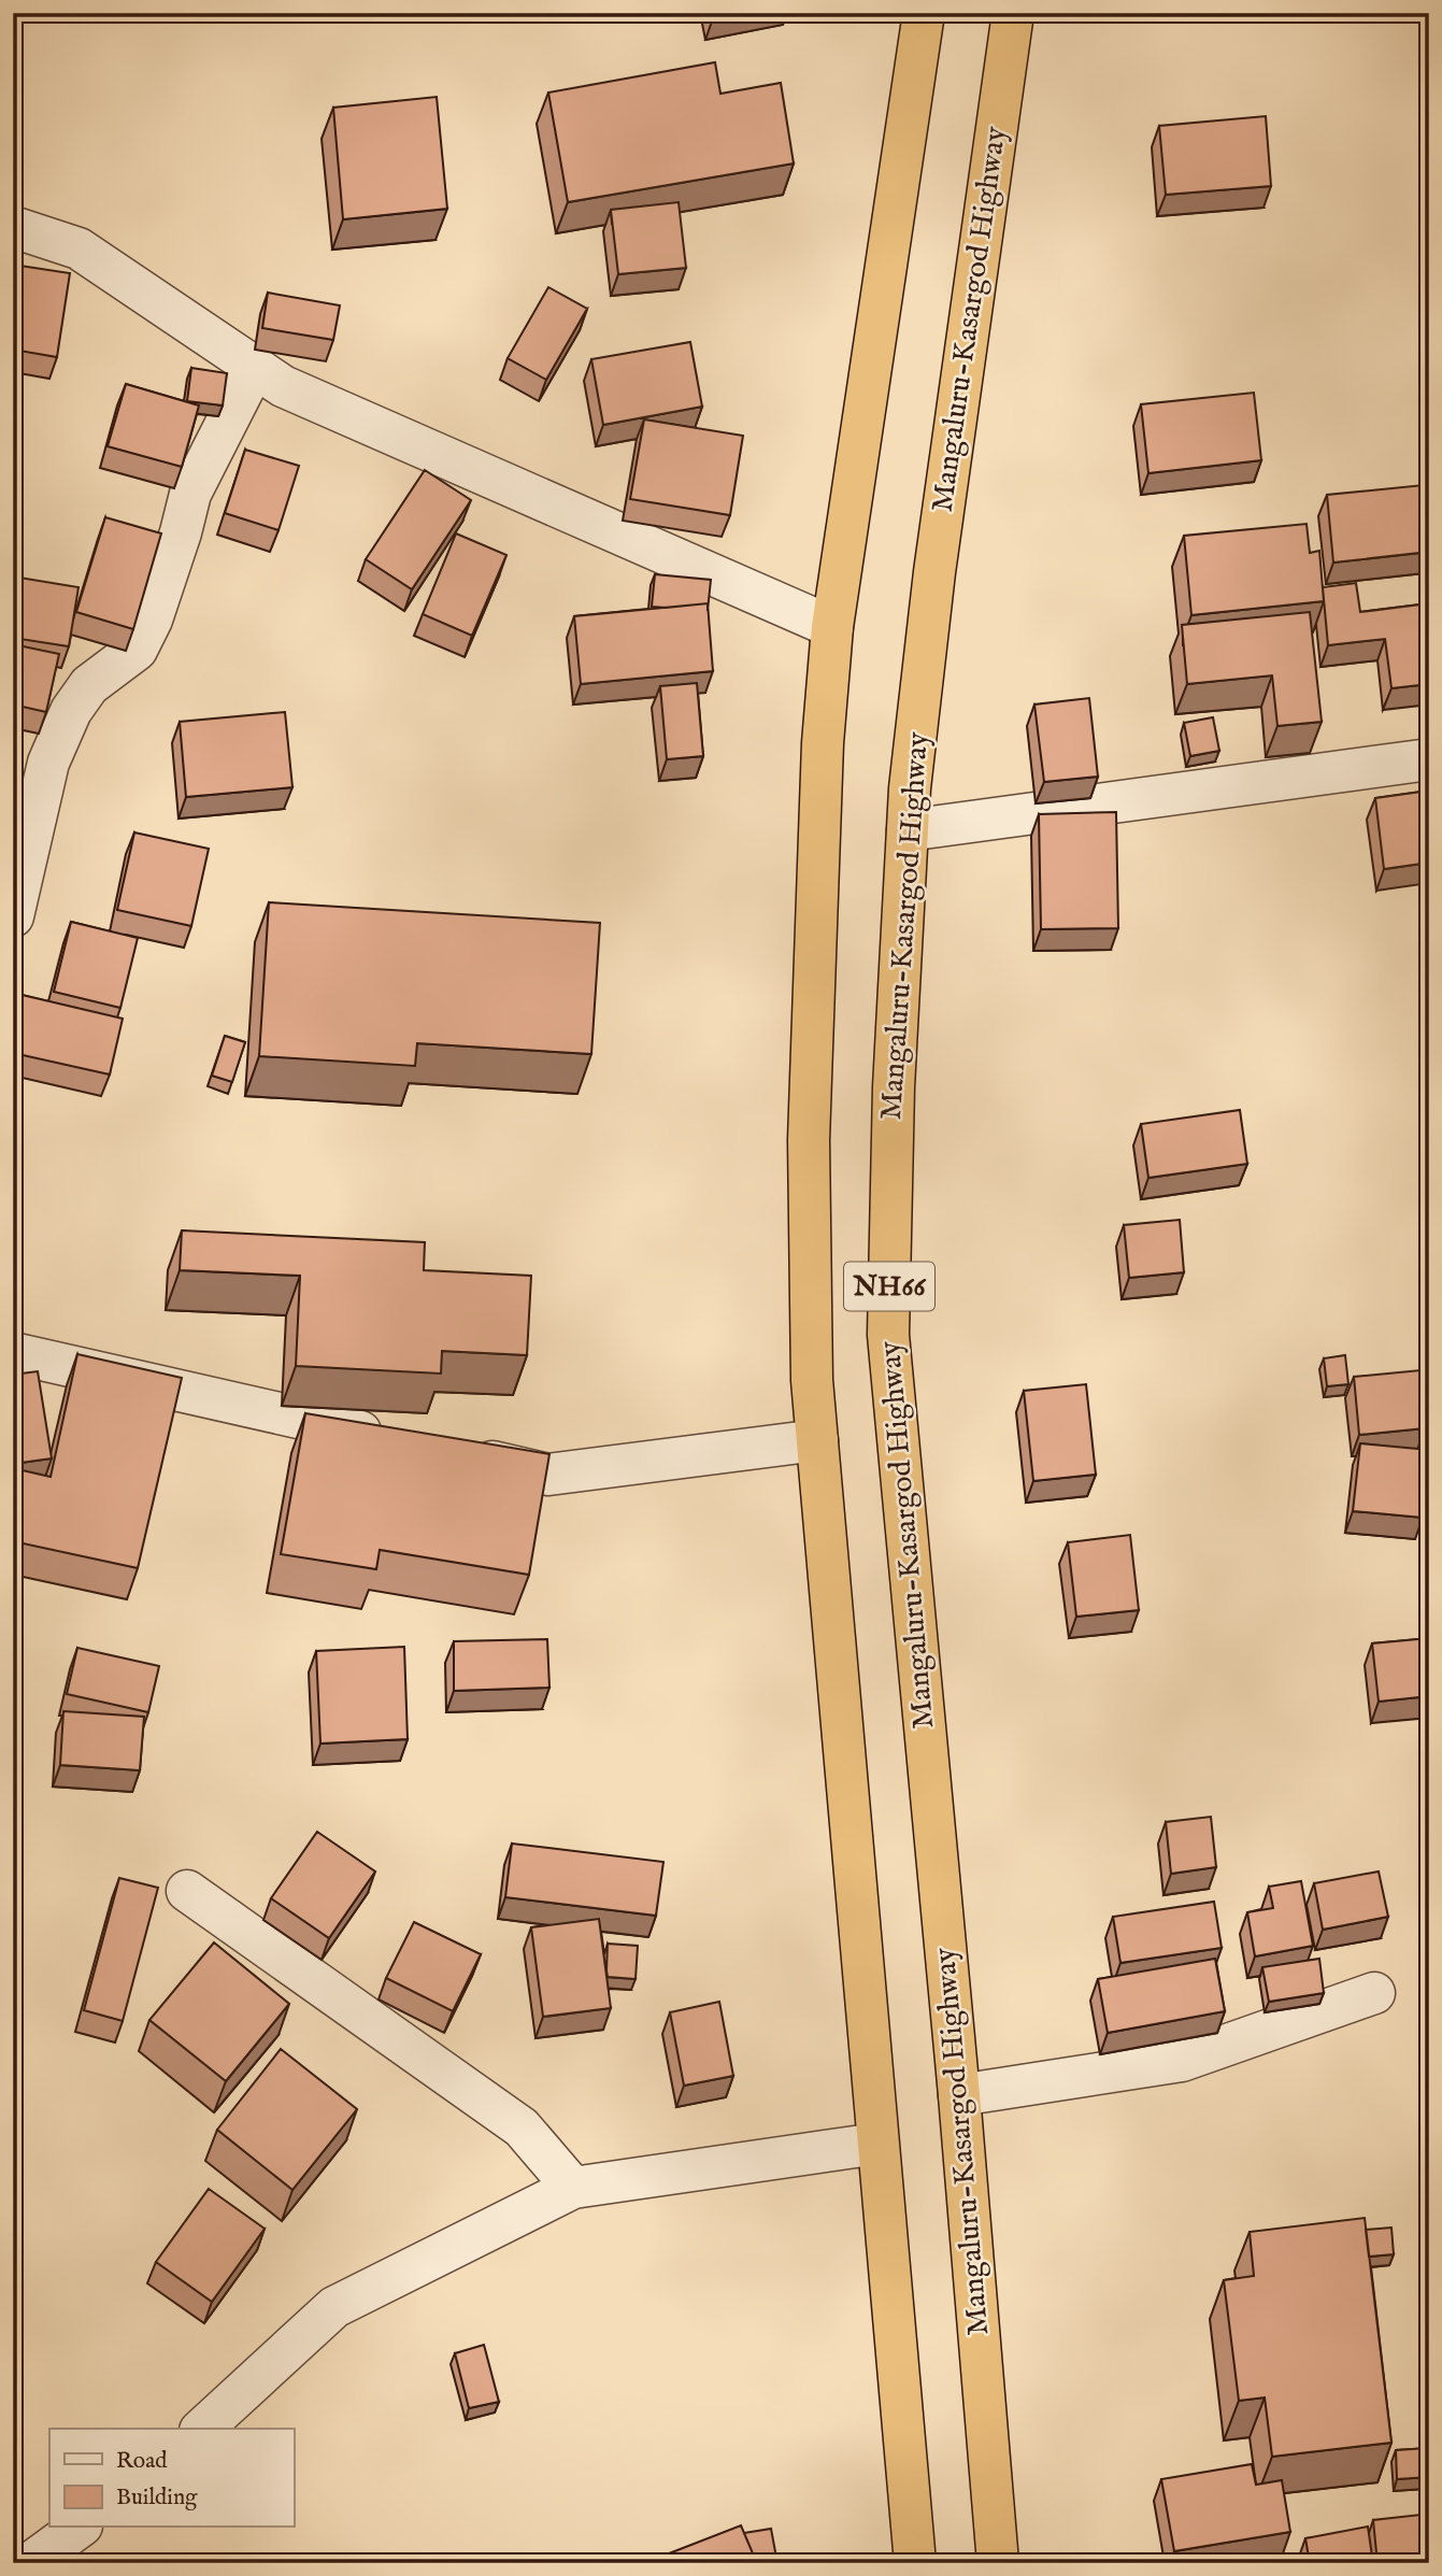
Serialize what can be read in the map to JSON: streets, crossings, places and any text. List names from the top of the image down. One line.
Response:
{"streets":{"highway":["Mangaluru-Kasargod Highway","NH66"]},"legend":["Road","Building"]}
